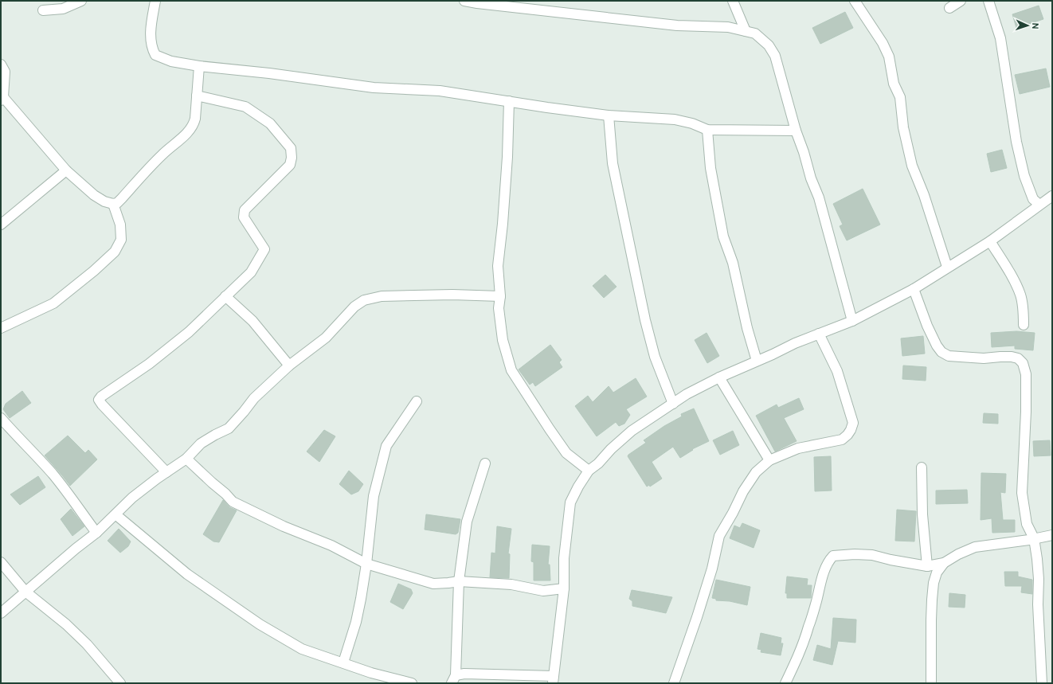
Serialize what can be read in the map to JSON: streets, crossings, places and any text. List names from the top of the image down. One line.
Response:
{"north":"right"}
